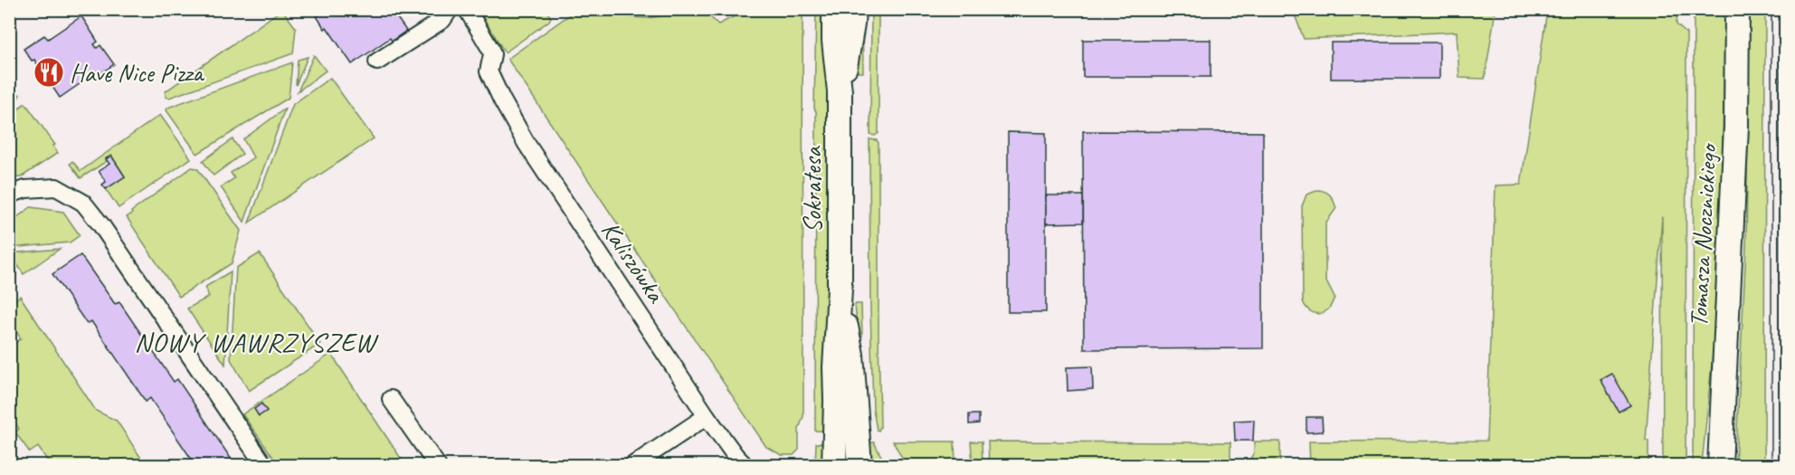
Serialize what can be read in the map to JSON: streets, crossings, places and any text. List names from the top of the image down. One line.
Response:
{"streets":{"street":["Sokratesa","Tomasza Nocznickiego","Kaliszówka"]},"districts":["NOWY WAWRZYSZEW"],"places":{"restaurant":["Have Nice Pizza"]}}
